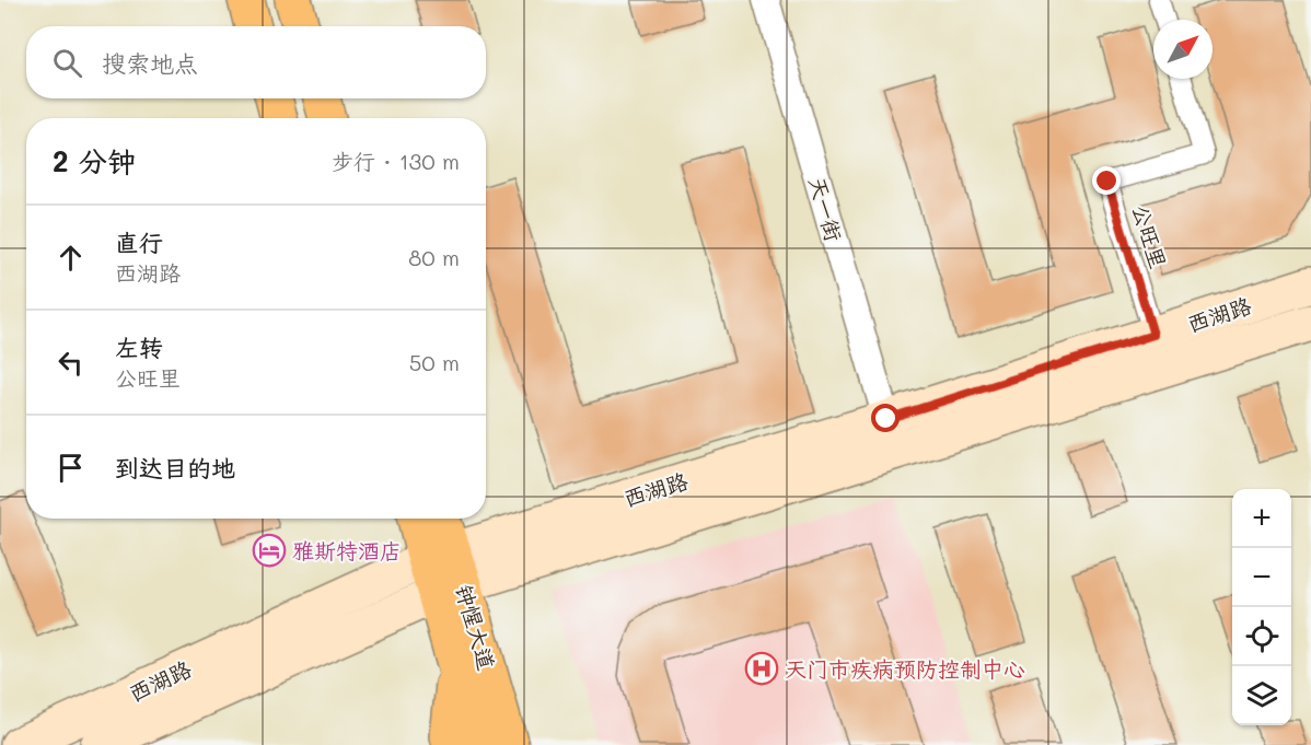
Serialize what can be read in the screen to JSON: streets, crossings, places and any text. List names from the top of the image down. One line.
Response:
{"streets":{"highway":["钟惺大道"],"main road":["西湖路"],"street":["天一街","公旺里"]},"crossings":[["天一街","西湖路"],["公旺里","西湖路"],["西湖路","钟惺大道"]],"places":{"hotel":["雅斯特酒店"],"hospital":["天门市疾病预防控制中心"]},"north":"top right","page":{"search":"搜索地点","heading":["2 分钟","步行 · 130 m"],"list":[["直行","西湖路","80 m"],["左转","公旺里","50 m"],"到达目的地"],"map_buttons":["+","−"]}}
